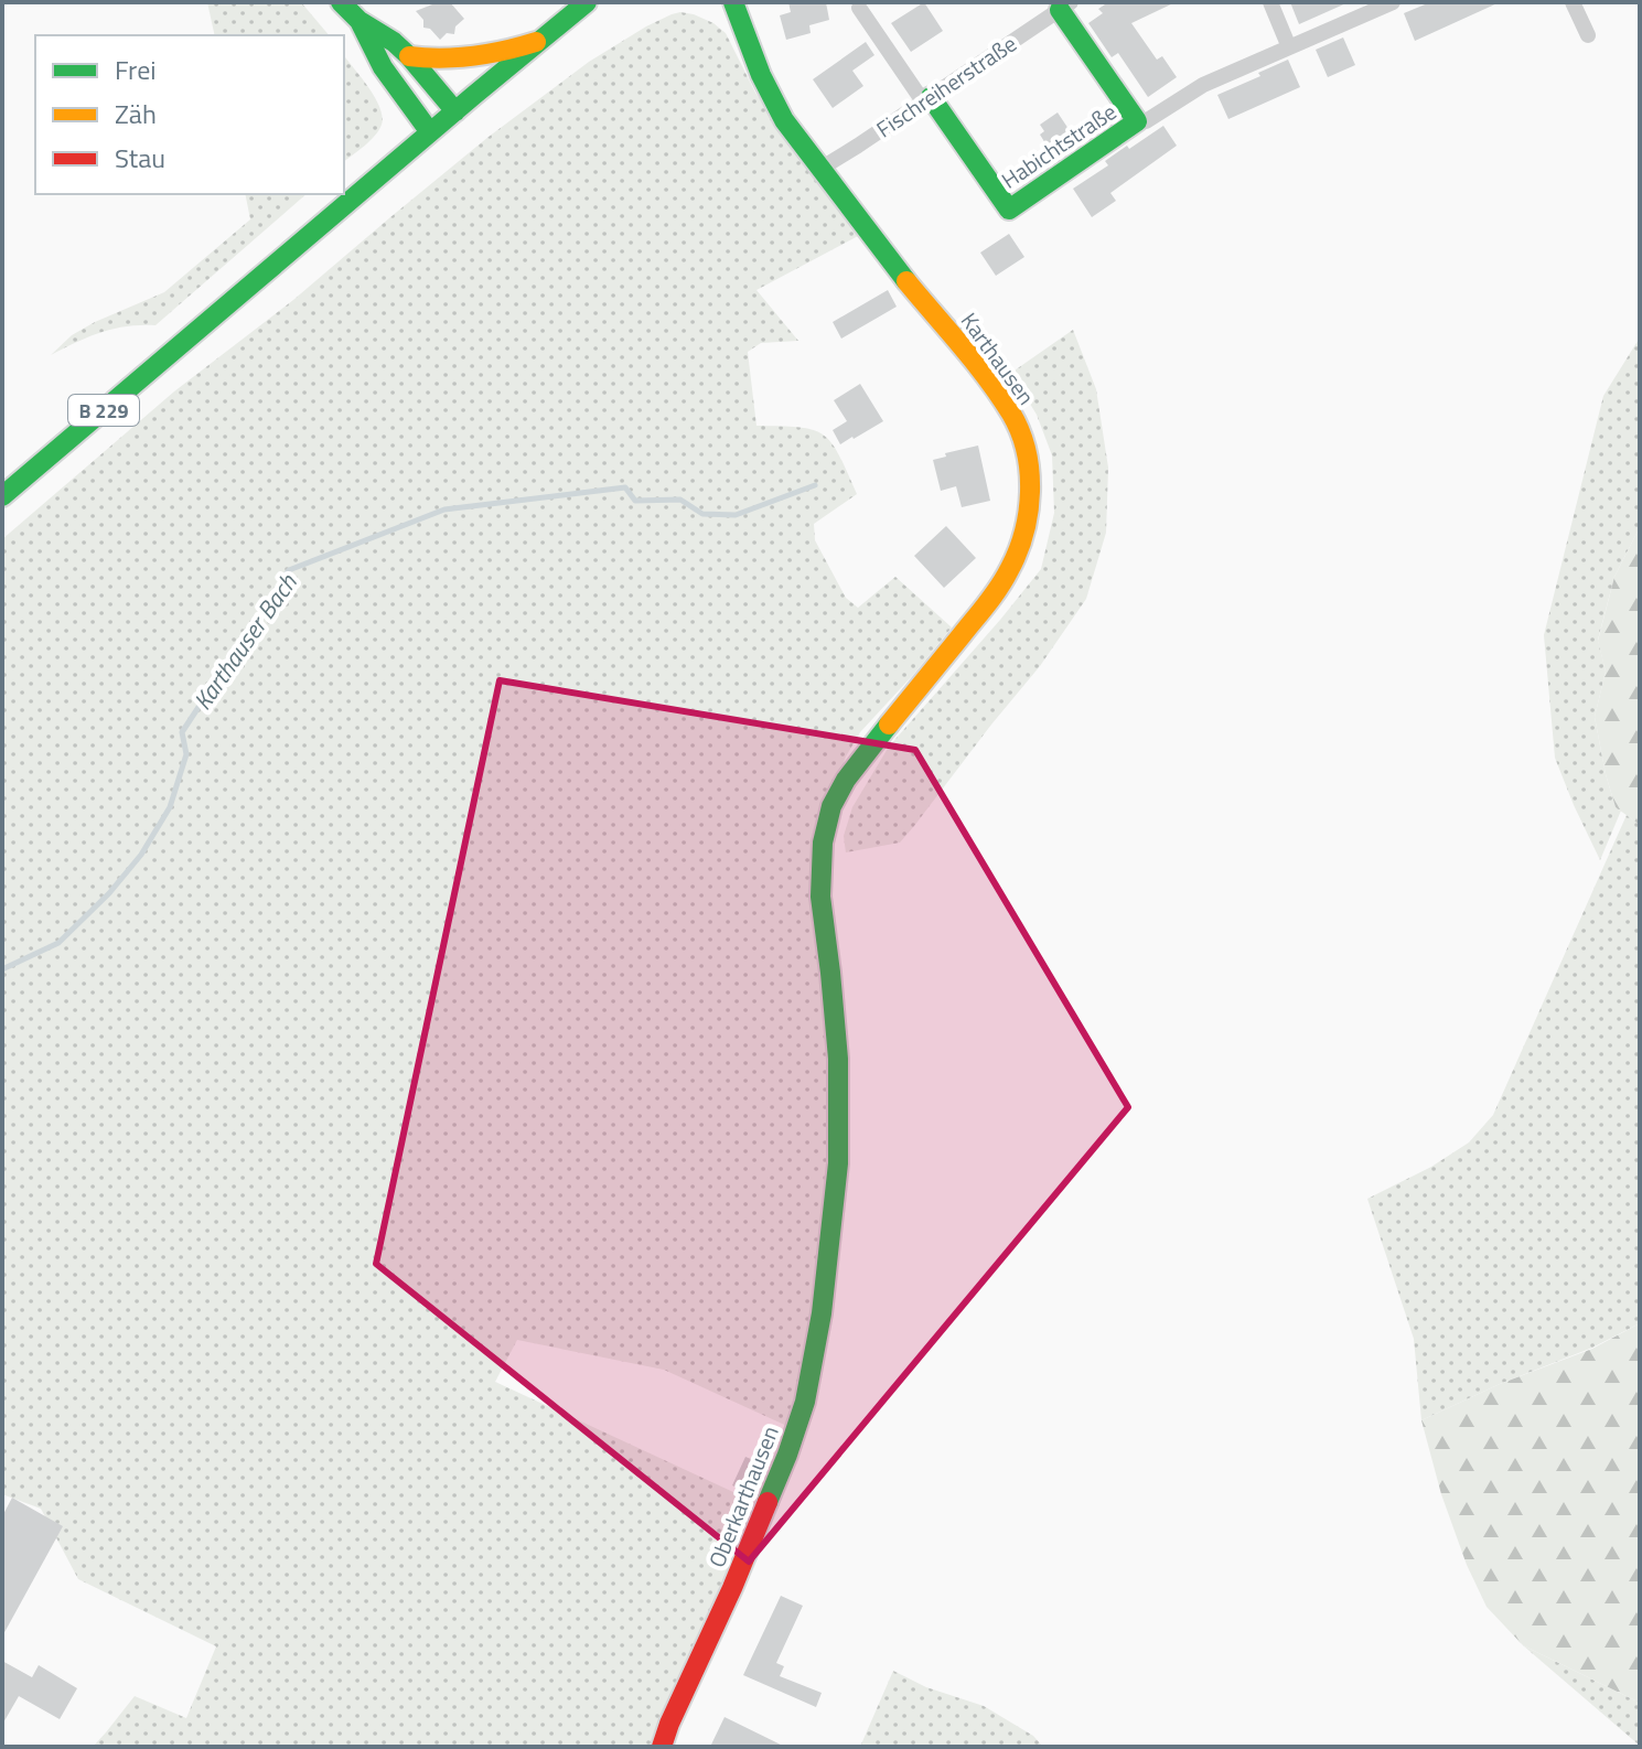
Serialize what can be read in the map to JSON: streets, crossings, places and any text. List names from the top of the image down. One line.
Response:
{"streets":{"main road":["Habichtstraße","Karthausen","B 229","Oberkarthausen"],"street":["Fischreiherstraße"]},"crossings":[["Fischreiherstraße","Habichtstraße"],["Fischreiherstraße","Karthausen"],["Karthausen","Oberkarthausen"]],"water":["Karthauser Bach"],"legend":["Frei","Zäh","Stau"]}
